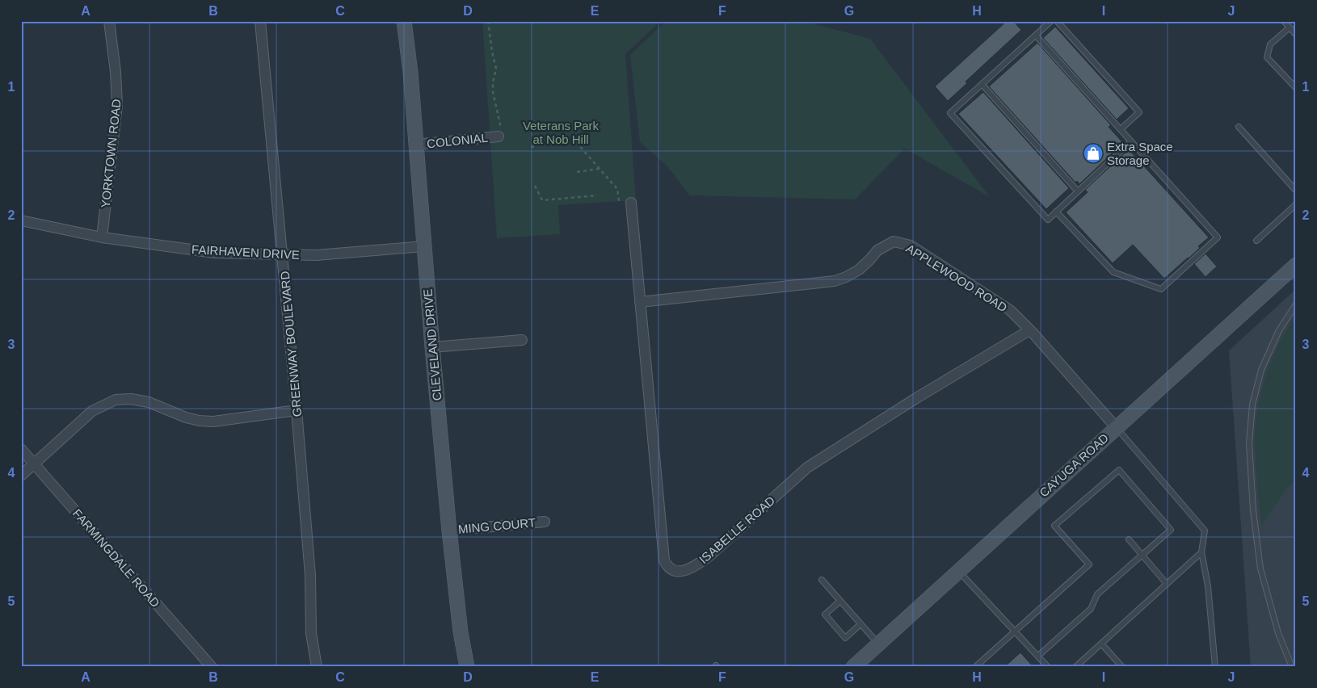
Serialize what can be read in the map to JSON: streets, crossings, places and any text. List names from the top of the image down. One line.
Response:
{"streets":{"street":["COLONIAL","YORKTOWN ROAD","FAIRHAVEN DRIVE","APPLEWOOD ROAD","GREENWAY BOULEVARD","CLEVELAND DRIVE","CAYUGA ROAD","MING COURT","ISABELLE ROAD","FARMINGDALE ROAD"]},"crossings":[["COLONIAL","CLEVELAND DRIVE"],["YORKTOWN ROAD","FAIRHAVEN DRIVE"],["FAIRHAVEN DRIVE","GREENWAY BOULEVARD"],["FAIRHAVEN DRIVE","CLEVELAND DRIVE"],["APPLEWOOD ROAD","CAYUGA ROAD"],["APPLEWOOD ROAD","ISABELLE ROAD"],["CLEVELAND DRIVE","MING COURT"]],"parks":["Veterans Park at Nob Hill"],"places":{"shop":["Extra Space Storage"]},"grid":{"columns":["A","B","C","D","E","F","G","H","I","J"],"rows":["1","2","3","4","5"]}}
